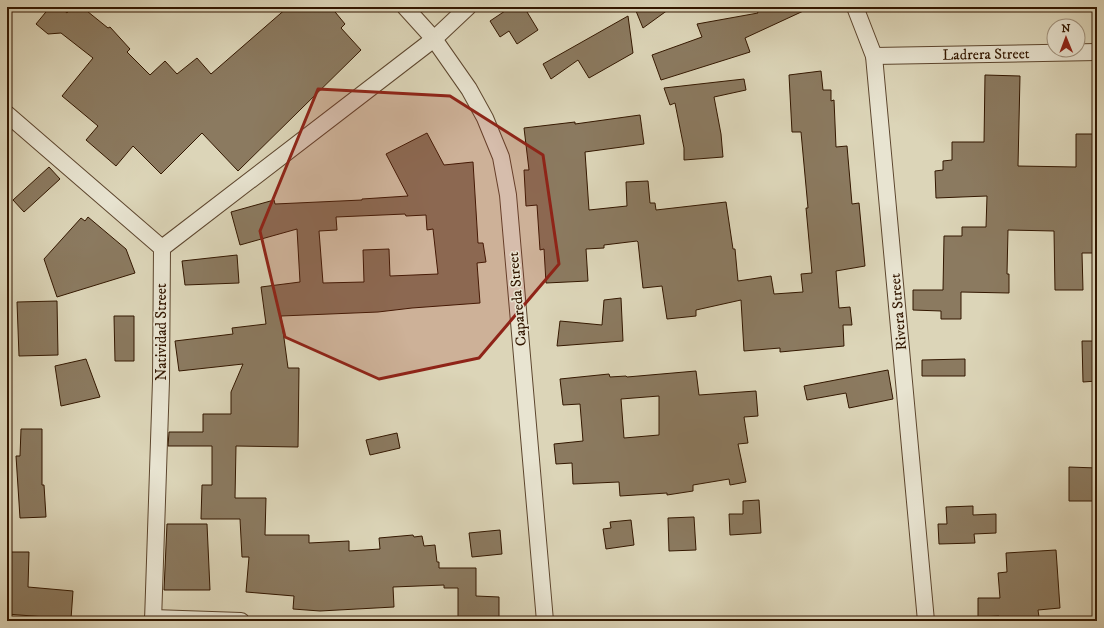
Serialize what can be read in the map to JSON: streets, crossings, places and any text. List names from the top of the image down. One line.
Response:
{"streets":{"street":["Ladrera Street","Capareda Street","Rivera Street","Natividad Street"]},"crossings":[["Ladrera Street","Rivera Street"]],"north":"top"}
